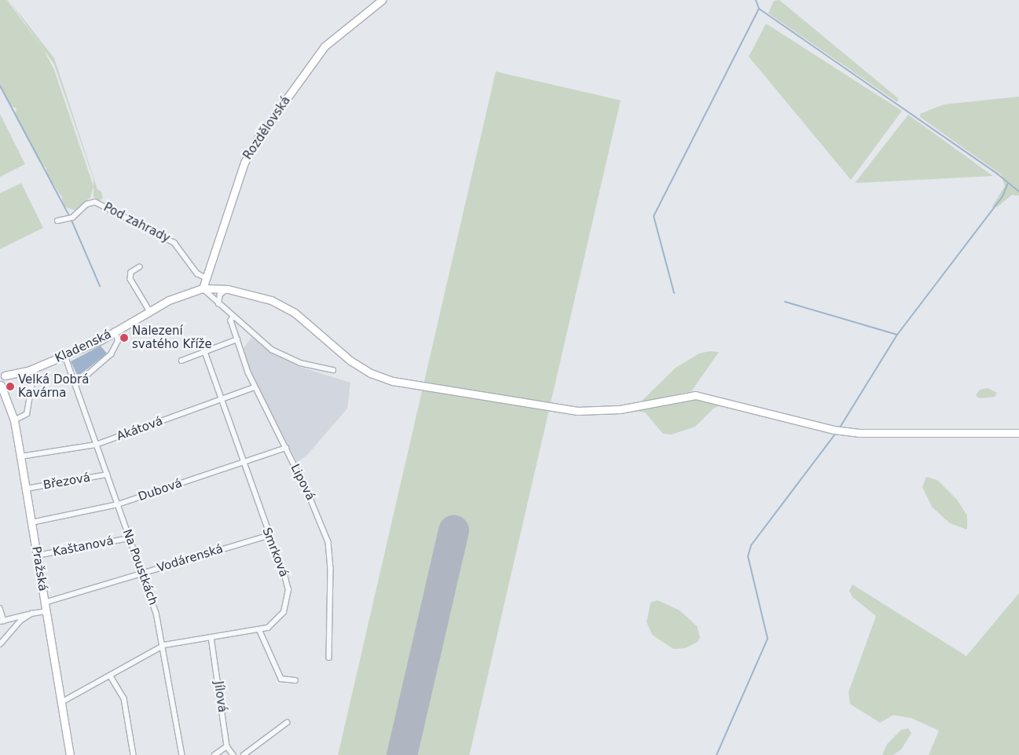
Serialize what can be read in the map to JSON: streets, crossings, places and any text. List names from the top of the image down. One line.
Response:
{"streets":{"street":["Rozdělovská","Pod zahrady","Kladenská","Akátová","Březová","Lipová","Dubová","Kaštanová","Smrková","Vodárenská","Na Poustkách","Pražská","Jílová"]},"crossings":[["Rozdělovská","Pod zahrady"],["Rozdělovská","Kladenská"],["Kladenská","Na Poustkách"],["Akátová","Lipová"],["Akátová","Smrková"],["Akátová","Na Poustkách"],["Akátová","Pražská"],["Březová","Na Poustkách"],["Březová","Pražská"],["Lipová","Dubová"],["Dubová","Smrková"],["Dubová","Na Poustkách"],["Dubová","Pražská"],["Kaštanová","Na Poustkách"],["Kaštanová","Pražská"],["Smrková","Vodárenská"],["Smrková","Na Poustkách"],["Smrková","Pražská"],["Smrková","Jílová"],["Vodárenská","Na Poustkách"],["Vodárenská","Pražská"]],"places":["Nalezení svatého Kříže","Velká Dobrá Kavárna"]}
